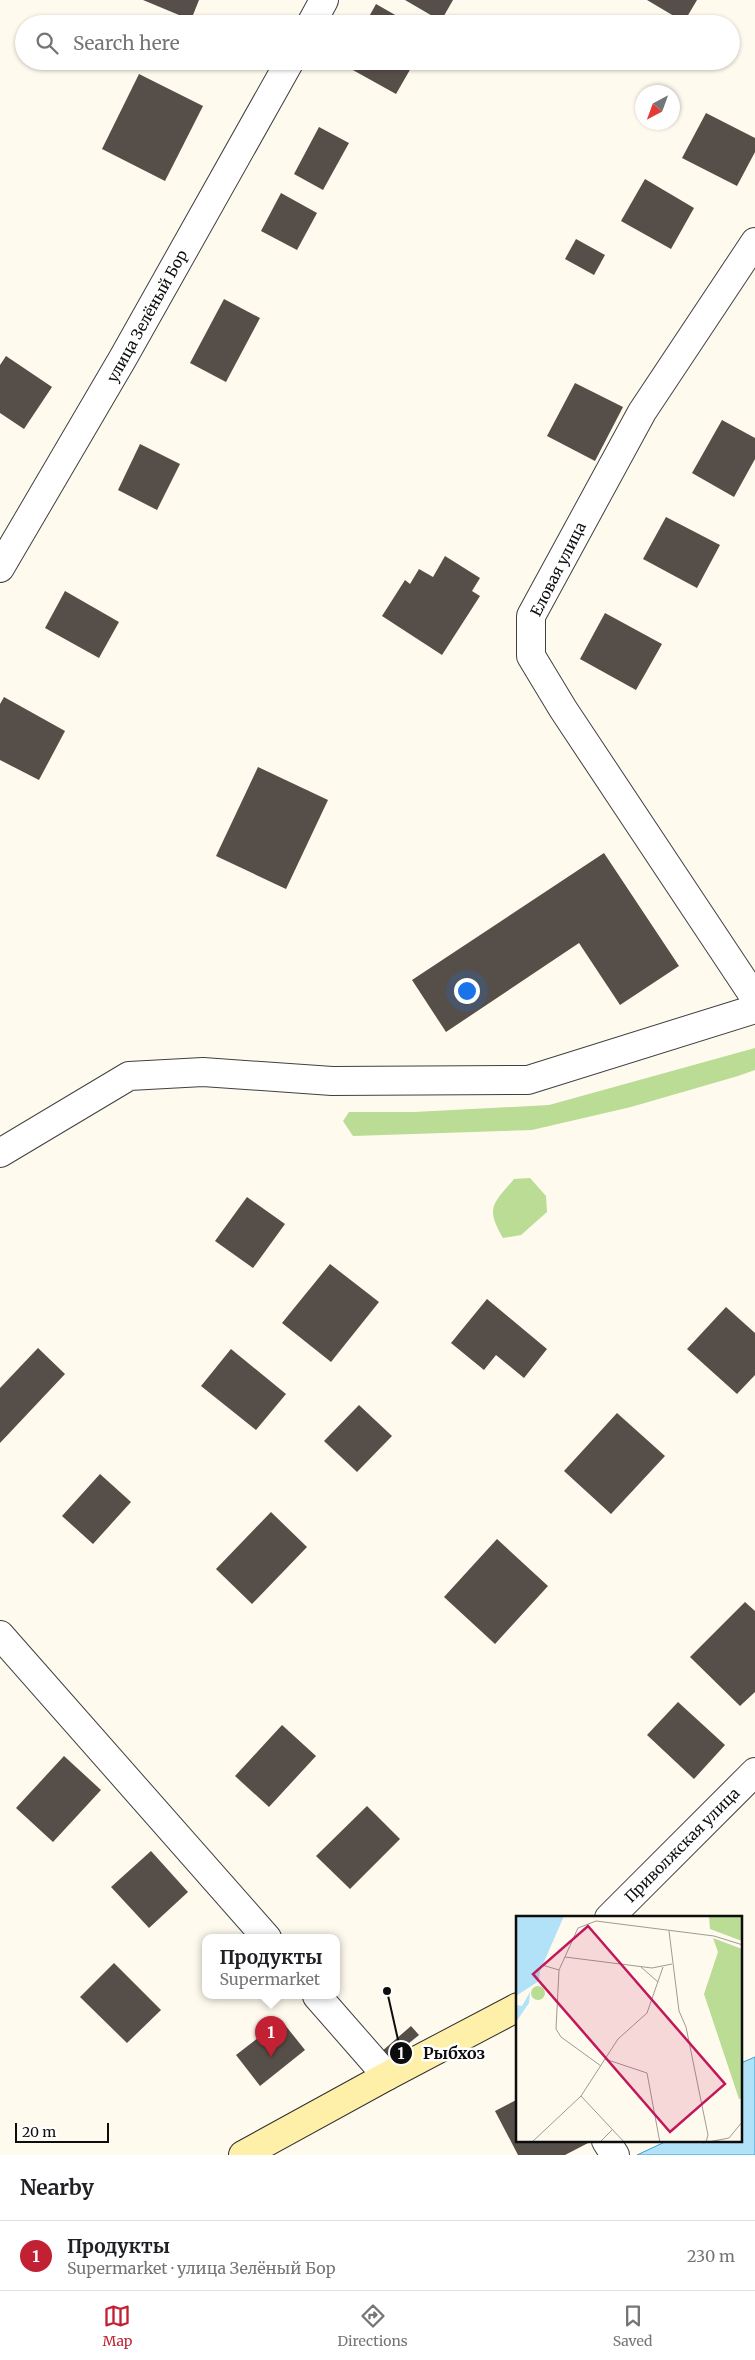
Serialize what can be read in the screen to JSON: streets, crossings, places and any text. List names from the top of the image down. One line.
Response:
{"streets":{"street":["улица Зелёный Бор","Еловая улица","Приволжская улица"]},"places":["Рыбхоз"],"scale_bar":"20 m","north":"bottom left","page":{"search":"Search here","popup":["Продукты","Supermarket"],"pins":"1","scale":"20 m","heading":"Nearby","list":[{"mark":"1","name":"Продукты","note":"Supermarket · улица Зелёный Бор","value":"230 m"}],"nav":["Map","Directions","Saved"]}}
